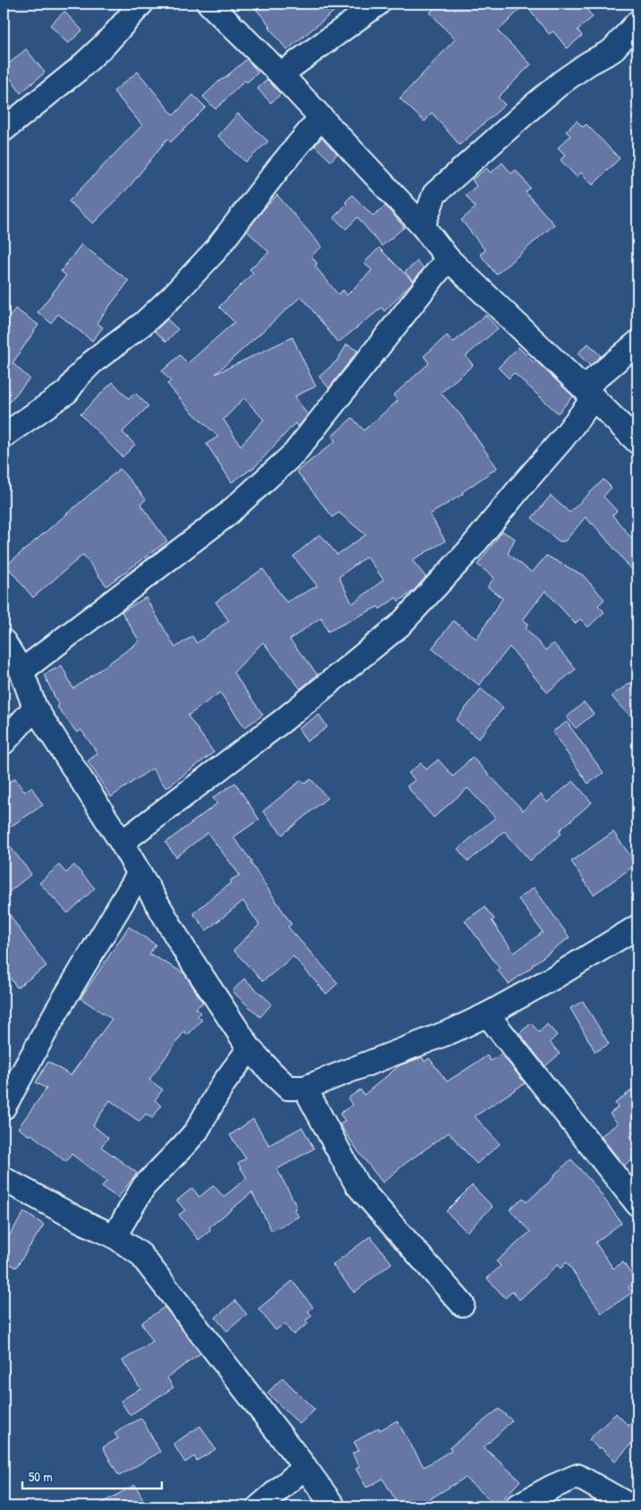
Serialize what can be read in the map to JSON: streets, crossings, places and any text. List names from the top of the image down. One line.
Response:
{"scale_bar":"50 m"}
